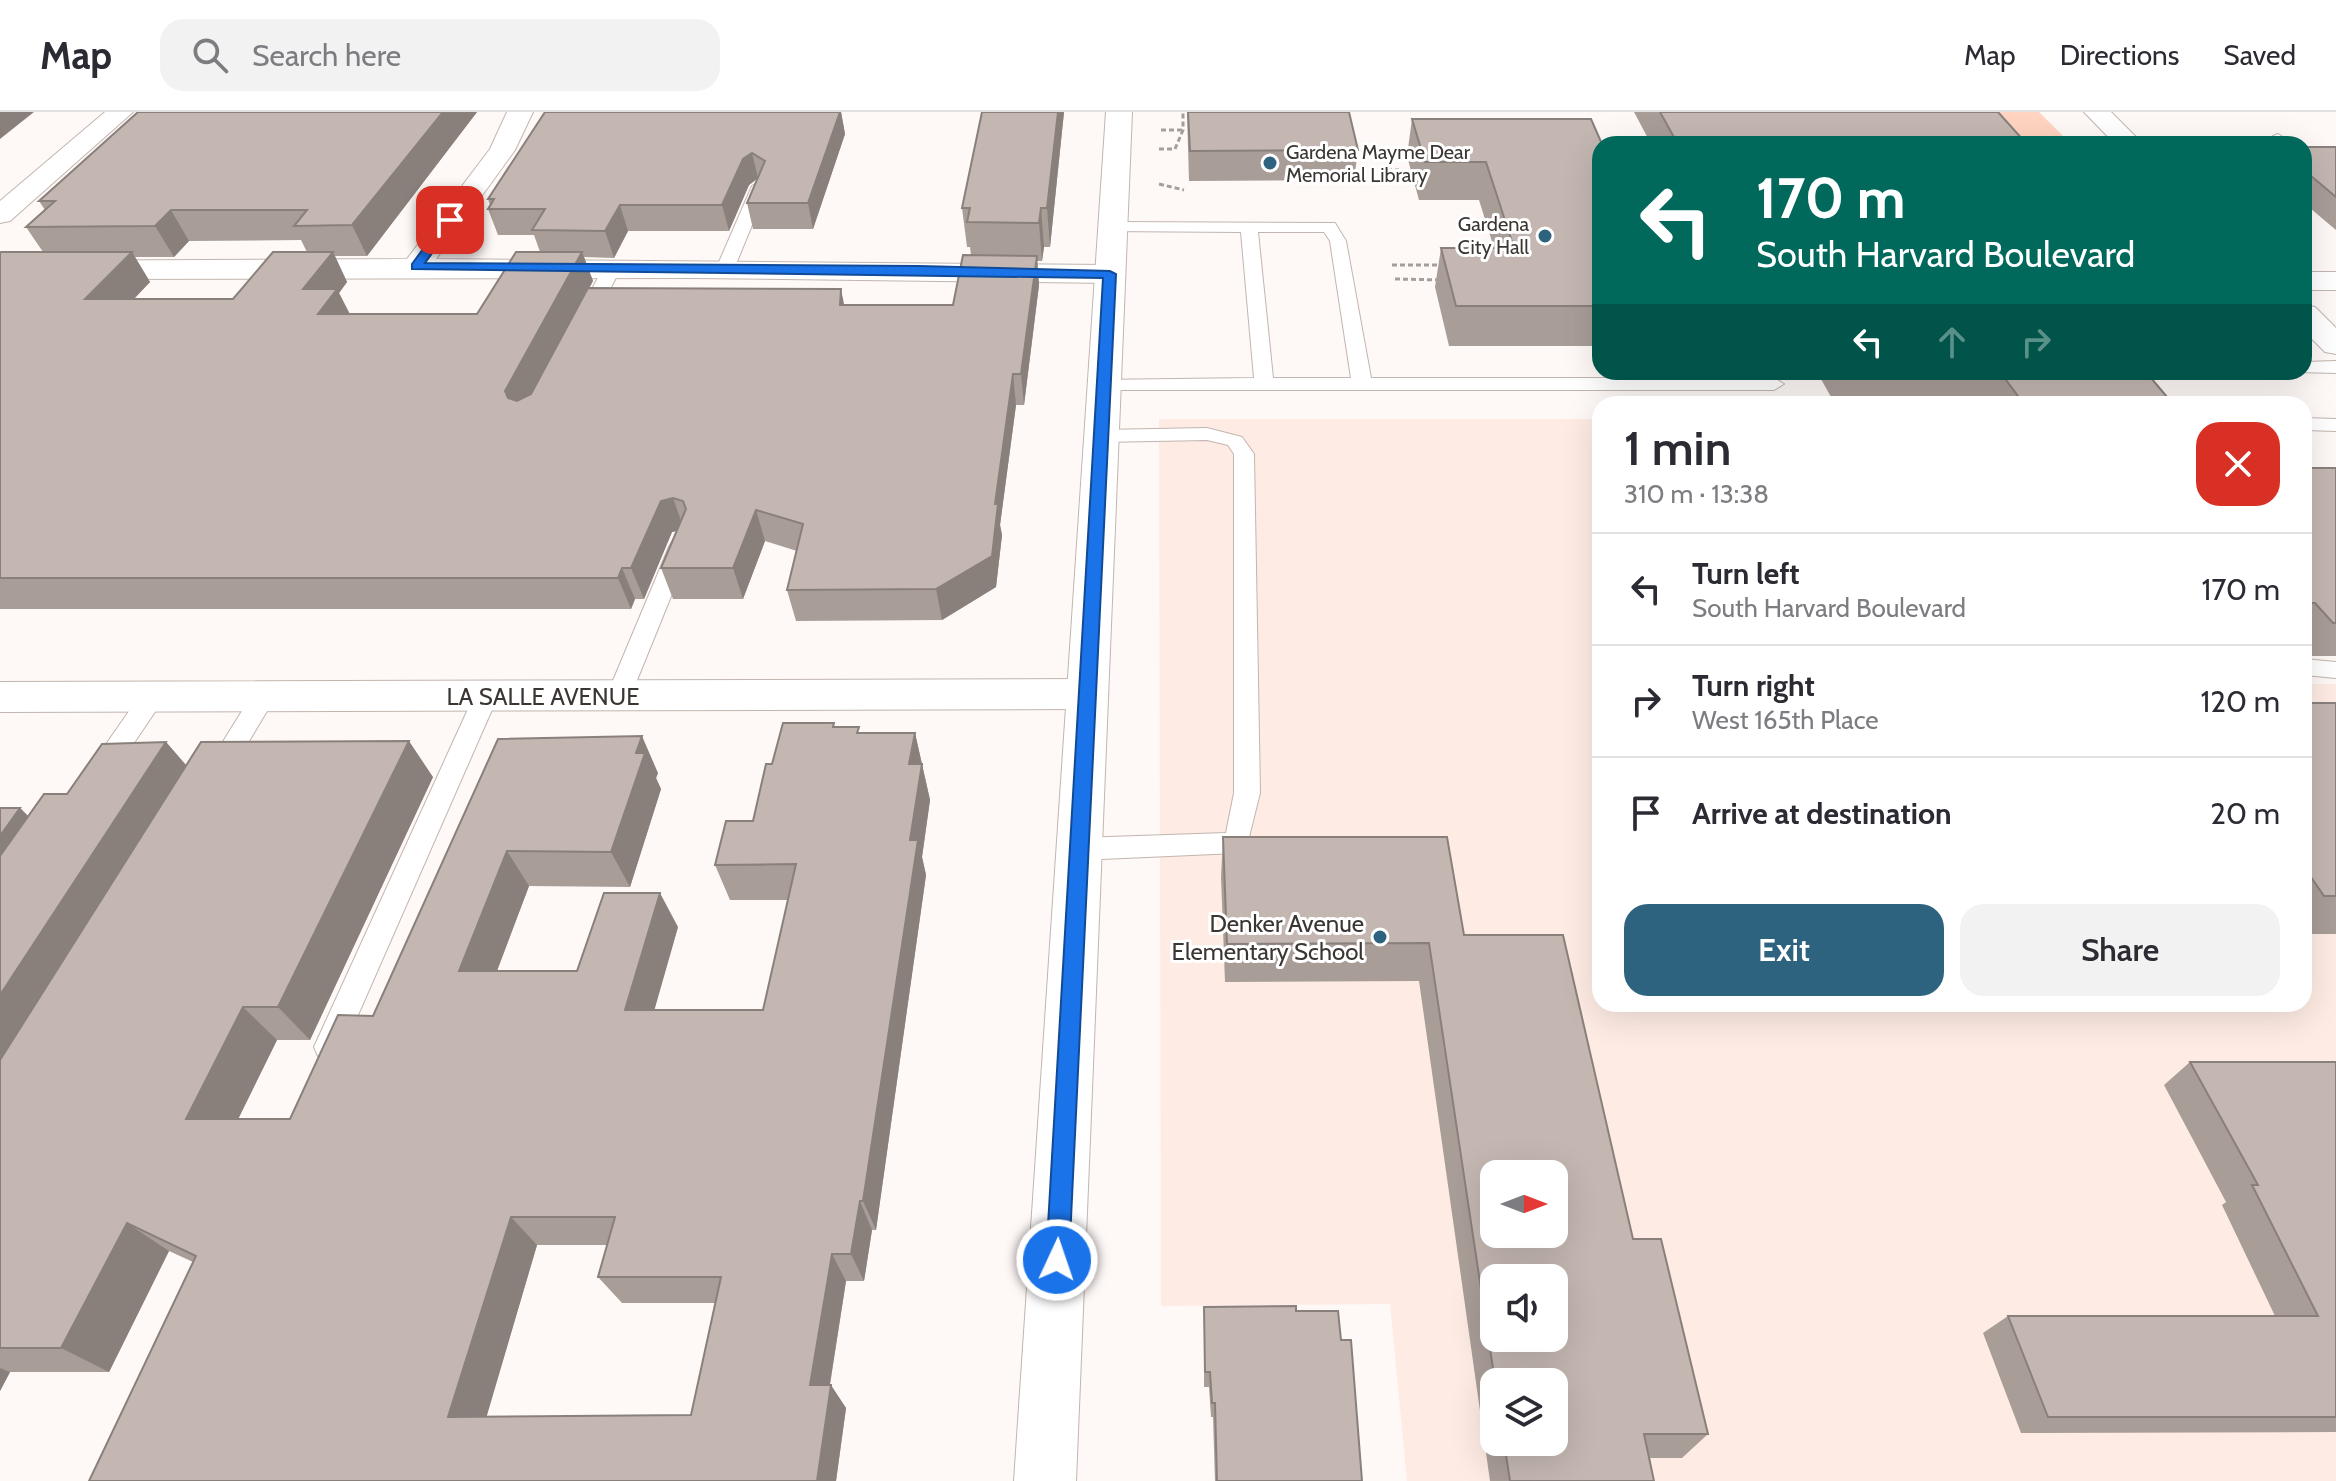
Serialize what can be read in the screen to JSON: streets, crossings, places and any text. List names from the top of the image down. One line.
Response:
{"streets":{"street":["LA SALLE AVENUE"]},"places":["Gardena Mayme Dear Memorial Library","Gardena City Hall","Denker Avenue Elementary School"],"north":"right","page":{"header":"Map","search":"Search here","nav":["Map","Directions","Saved"],"turn":["170 m","South Harvard Boulevard"],"heading":["1 min","310 m · 13:38"],"list":[{"name":"Turn left","note":"South Harvard Boulevard","value":"170 m"},{"name":"Turn right","note":"West 165th Place","value":"120 m"},{"name":"Arrive at destination","value":"20 m"}],"buttons":["Exit","Share"]}}
